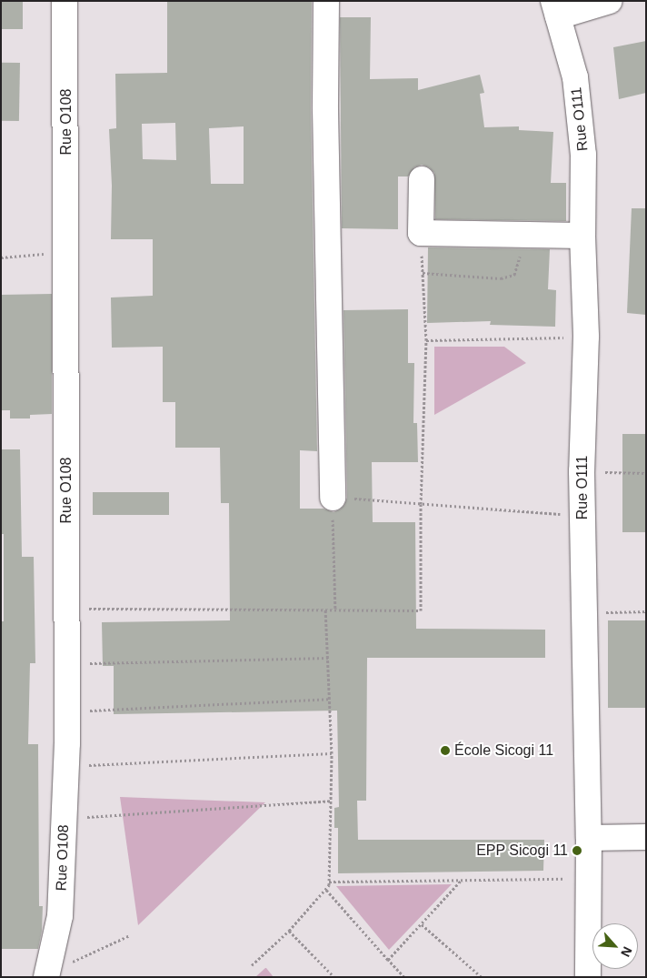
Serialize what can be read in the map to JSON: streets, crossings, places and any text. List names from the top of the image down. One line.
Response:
{"streets":{"street":["Rue O111","Rue O108"]},"places":["École Sicogi 11","EPP Sicogi 11"],"north":"bottom right"}
